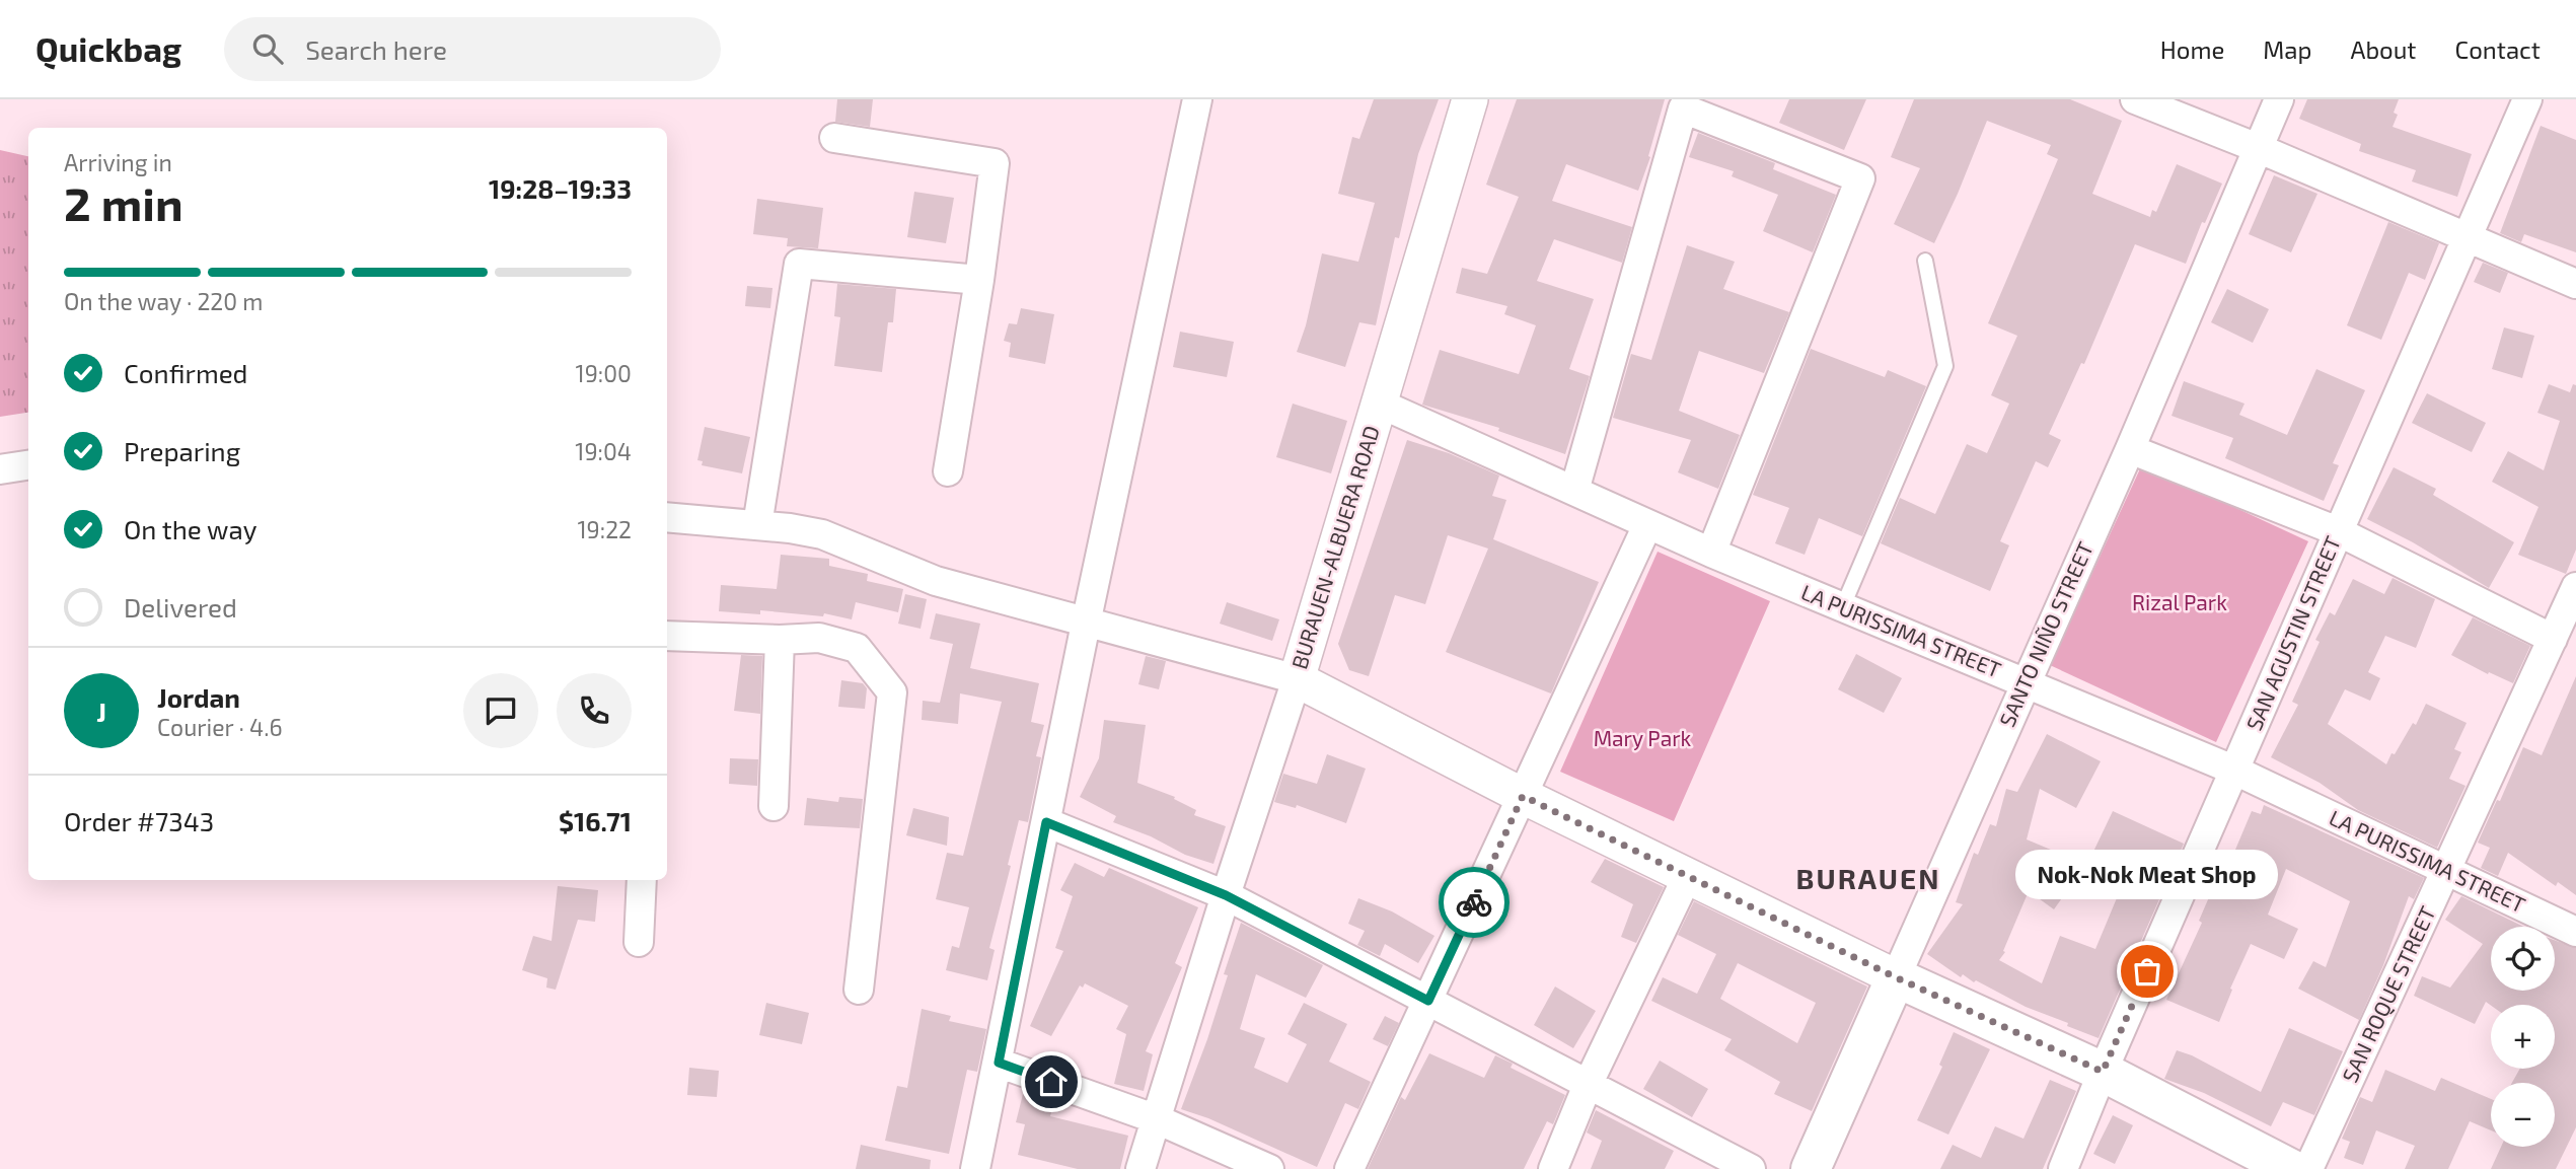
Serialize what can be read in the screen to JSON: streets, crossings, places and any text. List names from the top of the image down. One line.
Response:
{"streets":{"main road":["SANTO NIÑO STREET"],"street":["BURAUEN-ALBUERA ROAD","LA PURISSIMA STREET","SAN AGUSTIN STREET","SAN ROQUE STREET"]},"crossings":[["BURAUEN-ALBUERA ROAD","LA PURISSIMA STREET"],["BURAUEN-ALBUERA ROAD","SANTO NIÑO STREET"],["LA PURISSIMA STREET","SAN AGUSTIN STREET"],["LA PURISSIMA STREET","SANTO NIÑO STREET"],["LA PURISSIMA STREET","SAN ROQUE STREET"]],"districts":["BURAUEN"],"parks":["Rizal Park","Mary Park"],"places":["Nok-Nok Meat Shop"],"page":{"header":"Quickbag","search":"Search here","nav":["Home","Map","About","Contact"],"heading":["2 min","Arriving in","19:28–19:33"],"panel":["Jordan","Courier · 4.6","Order #7343","$16.71"],"bar":"On the way · 220 m","list":[["Confirmed","19:00"],["Preparing","19:04"],["On the way","19:22"],"Delivered"],"round":"J","bubble":"Nok-Nok Meat Shop","map_buttons":["+","−"]}}
